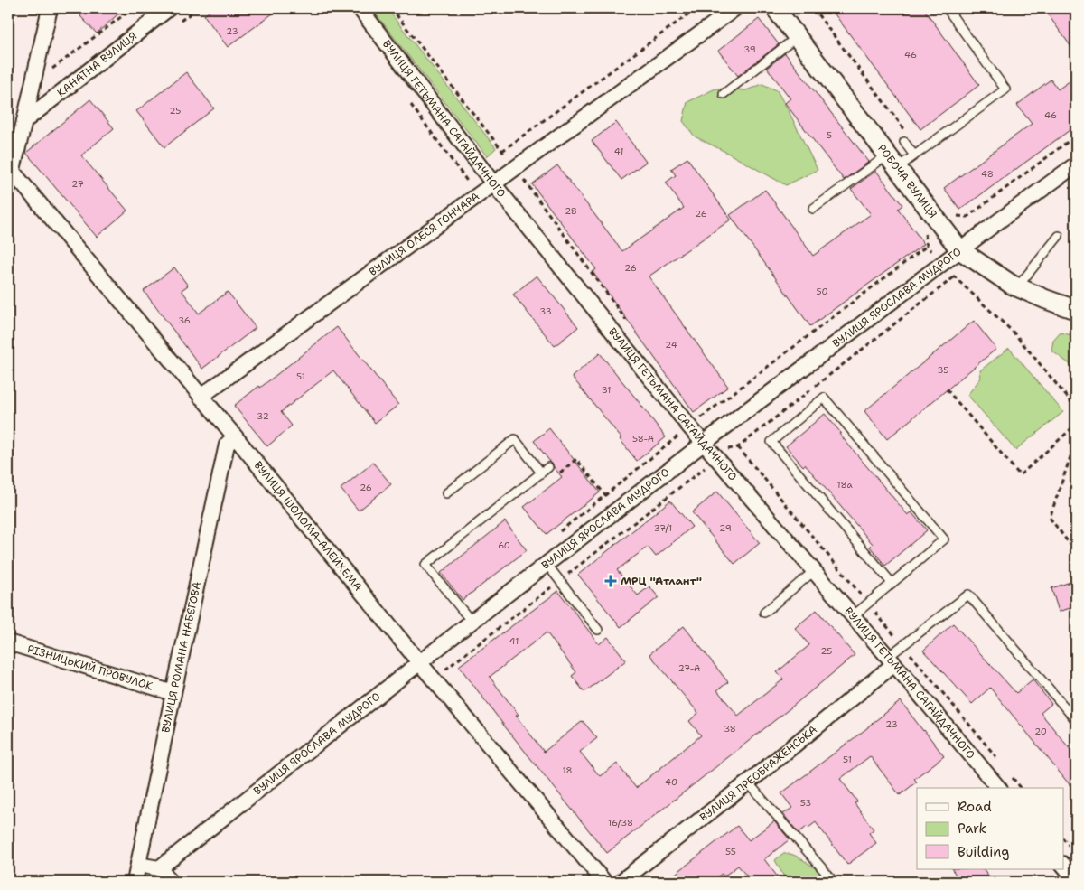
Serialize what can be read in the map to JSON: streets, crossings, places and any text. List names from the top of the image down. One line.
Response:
{"streets":{"street":["КАНАТНА ВУЛИЦЯ","ВУЛИЦЯ ГЕТЬМАНА САГАЙДАЧНОГО","РОБОЧА ВУЛИЦЯ","ВУЛИЦЯ ОЛЕСЯ ГОНЧАРА","ВУЛИЦЯ ЯРОСЛАВА МУДРОГО","ВУЛИЦЯ ШОЛОМА-АЛЕЙХЕМА","ВУЛИЦЯ РОМАНА НАБЄГОВА","РІЗНИЦЬКИЙ ПРОВУЛОК","ВУЛИЦЯ ПРЕОБРАЖЕНСЬКА"]},"crossings":[["ВУЛИЦЯ ГЕТЬМАНА САГАЙДАЧНОГО","ВУЛИЦЯ ОЛЕСЯ ГОНЧАРА"],["ВУЛИЦЯ ГЕТЬМАНА САГАЙДАЧНОГО","ВУЛИЦЯ ЯРОСЛАВА МУДРОГО"],["ВУЛИЦЯ ГЕТЬМАНА САГАЙДАЧНОГО","ВУЛИЦЯ ПРЕОБРАЖЕНСЬКА"],["РОБОЧА ВУЛИЦЯ","ВУЛИЦЯ ЯРОСЛАВА МУДРОГО"],["ВУЛИЦЯ ОЛЕСЯ ГОНЧАРА","ВУЛИЦЯ ШОЛОМА-АЛЕЙХЕМА"],["ВУЛИЦЯ ЯРОСЛАВА МУДРОГО","ВУЛИЦЯ ШОЛОМА-АЛЕЙХЕМА"],["ВУЛИЦЯ ШОЛОМА-АЛЕЙХЕМА","ВУЛИЦЯ РОМАНА НАБЄГОВА"],["ВУЛИЦЯ РОМАНА НАБЄГОВА","РІЗНИЦЬКИЙ ПРОВУЛОК"]],"places":{"health":["МРЦ \"Атлант\""]},"house_numbers":["23","39","46","25","46","5","41","48","27","28","26","26","50","33","36","24","35","51","31","32","58-А","18а","26","37/1","29","60","41","25","27-А","23","38","20","51","18","40","53","16/38","55"],"legend":["Road","Park","Building"]}
